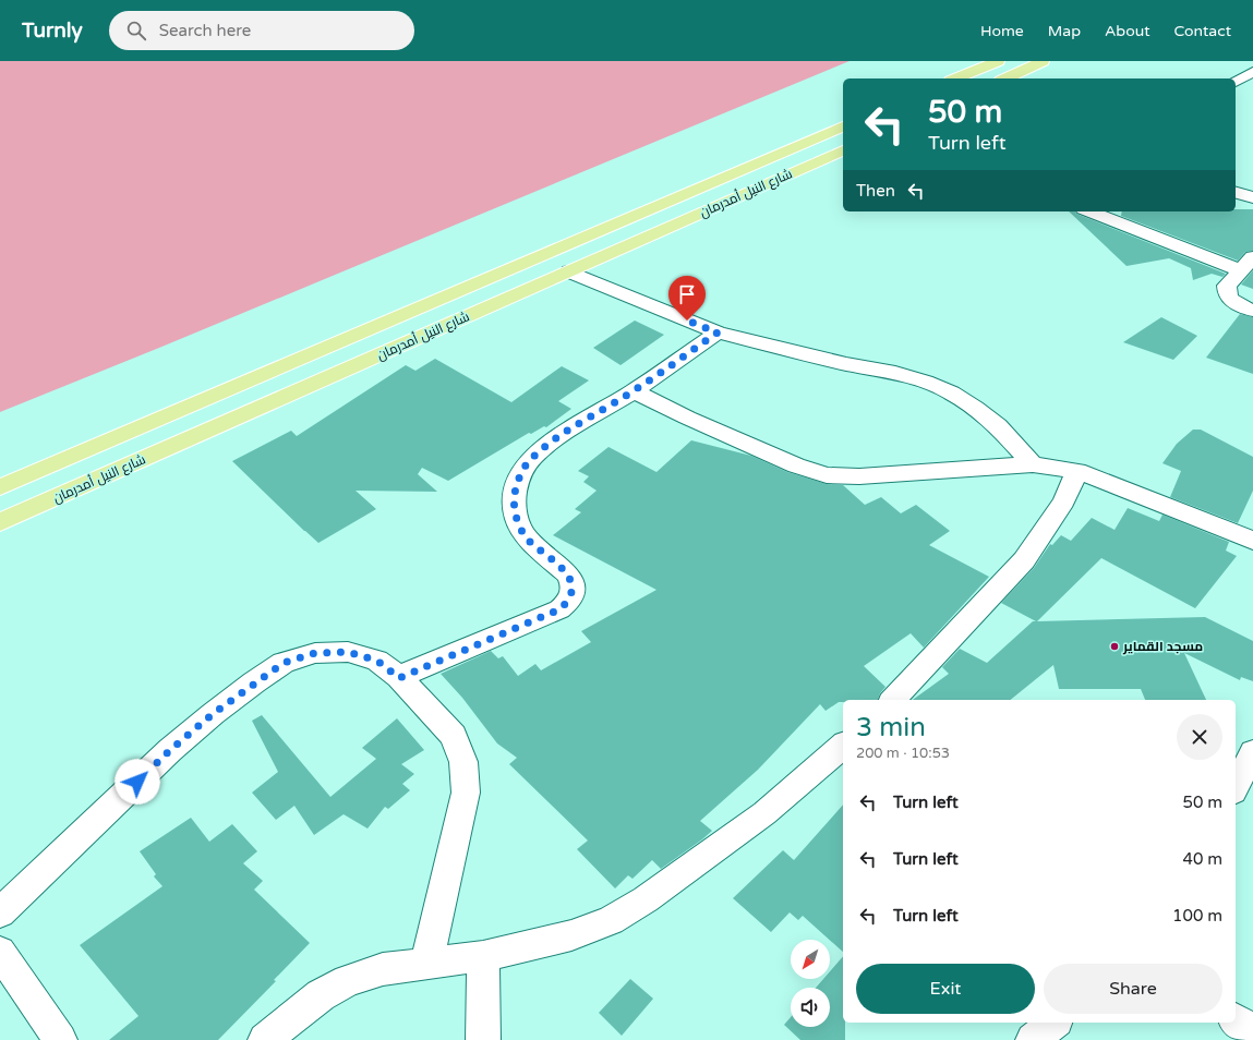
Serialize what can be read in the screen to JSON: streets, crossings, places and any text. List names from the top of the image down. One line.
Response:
{"streets":{"main road":["شارع النيل أمدرمان"]},"places":["مسجد القماير"],"north":"bottom left","page":{"header":"Turnly","search":"Search here","nav":["Home","Map","About","Contact"],"turn":["50 m","Turn left"],"then":"Then","heading":["3 min","200 m · 10:53"],"list":[{"name":"Turn left","value":"50 m"},{"name":"Turn left","value":"40 m"},{"name":"Turn left","value":"100 m"}],"buttons":["Exit","Share"]}}
